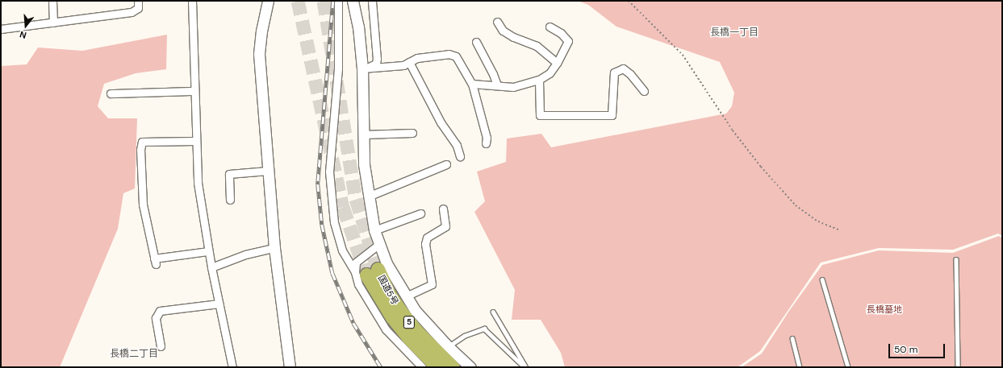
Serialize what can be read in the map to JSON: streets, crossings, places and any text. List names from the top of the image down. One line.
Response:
{"streets":{"highway":["国道5号","5"]},"districts":["長橋一丁目","長橋二丁目"],"parks":["長橋墓地"],"scale_bar":"50 m","north":"bottom"}
